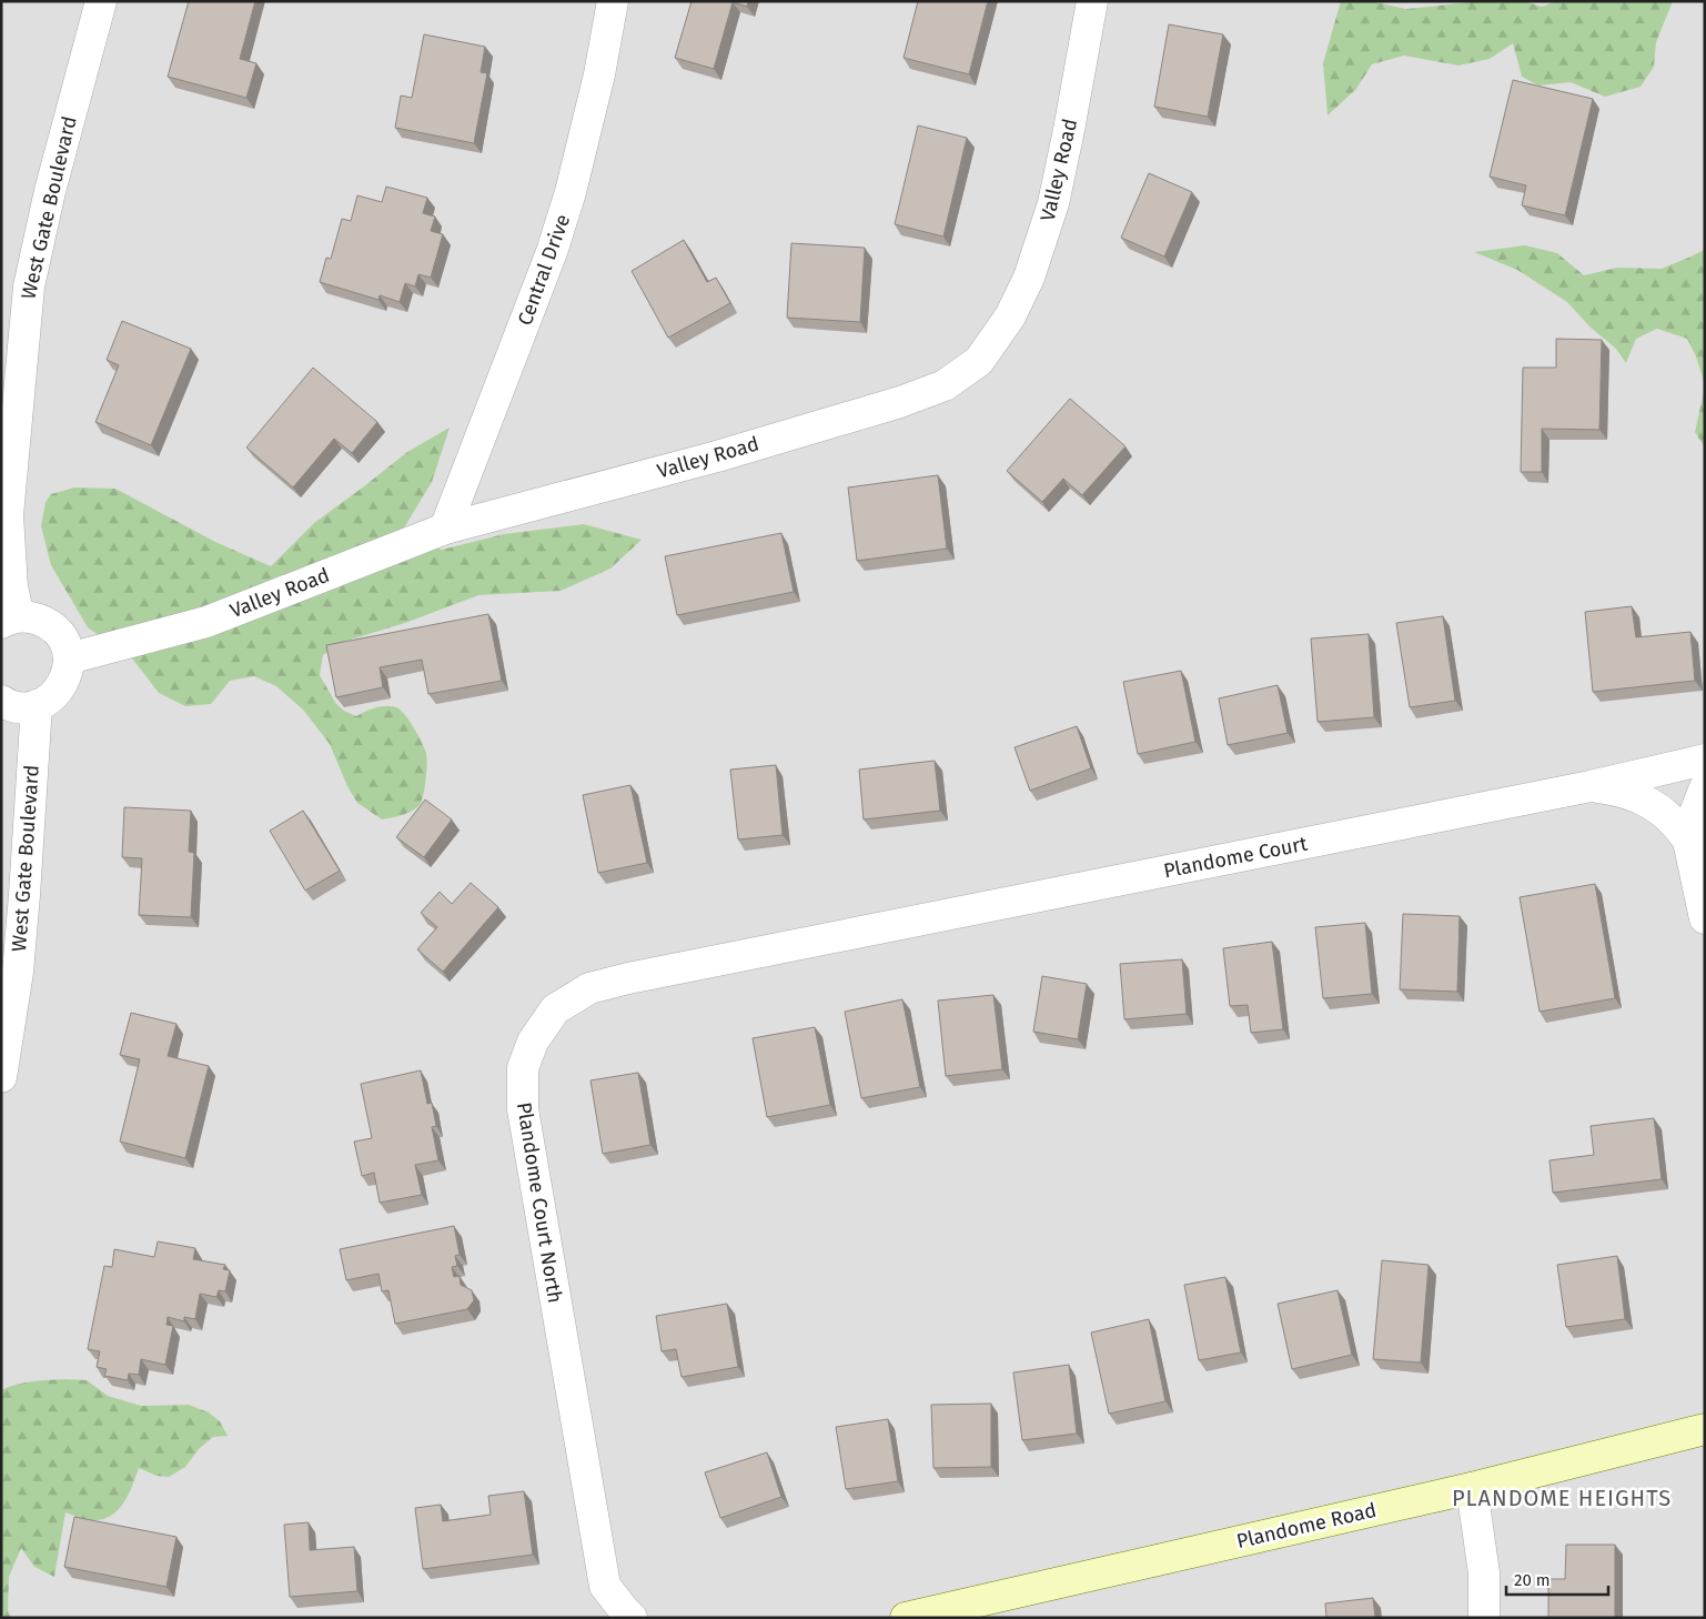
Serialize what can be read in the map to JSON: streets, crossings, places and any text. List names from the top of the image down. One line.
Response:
{"streets":{"main road":["Plandome Road"],"street":["Valley Road","West Gate Boulevard","Central Drive","Plandome Court","Plandome Court North"]},"crossings":[["Valley Road","Central Drive"],["Plandome Court","Plandome Court North"]],"districts":["PLANDOME HEIGHTS"],"scale_bar":"20 m"}
